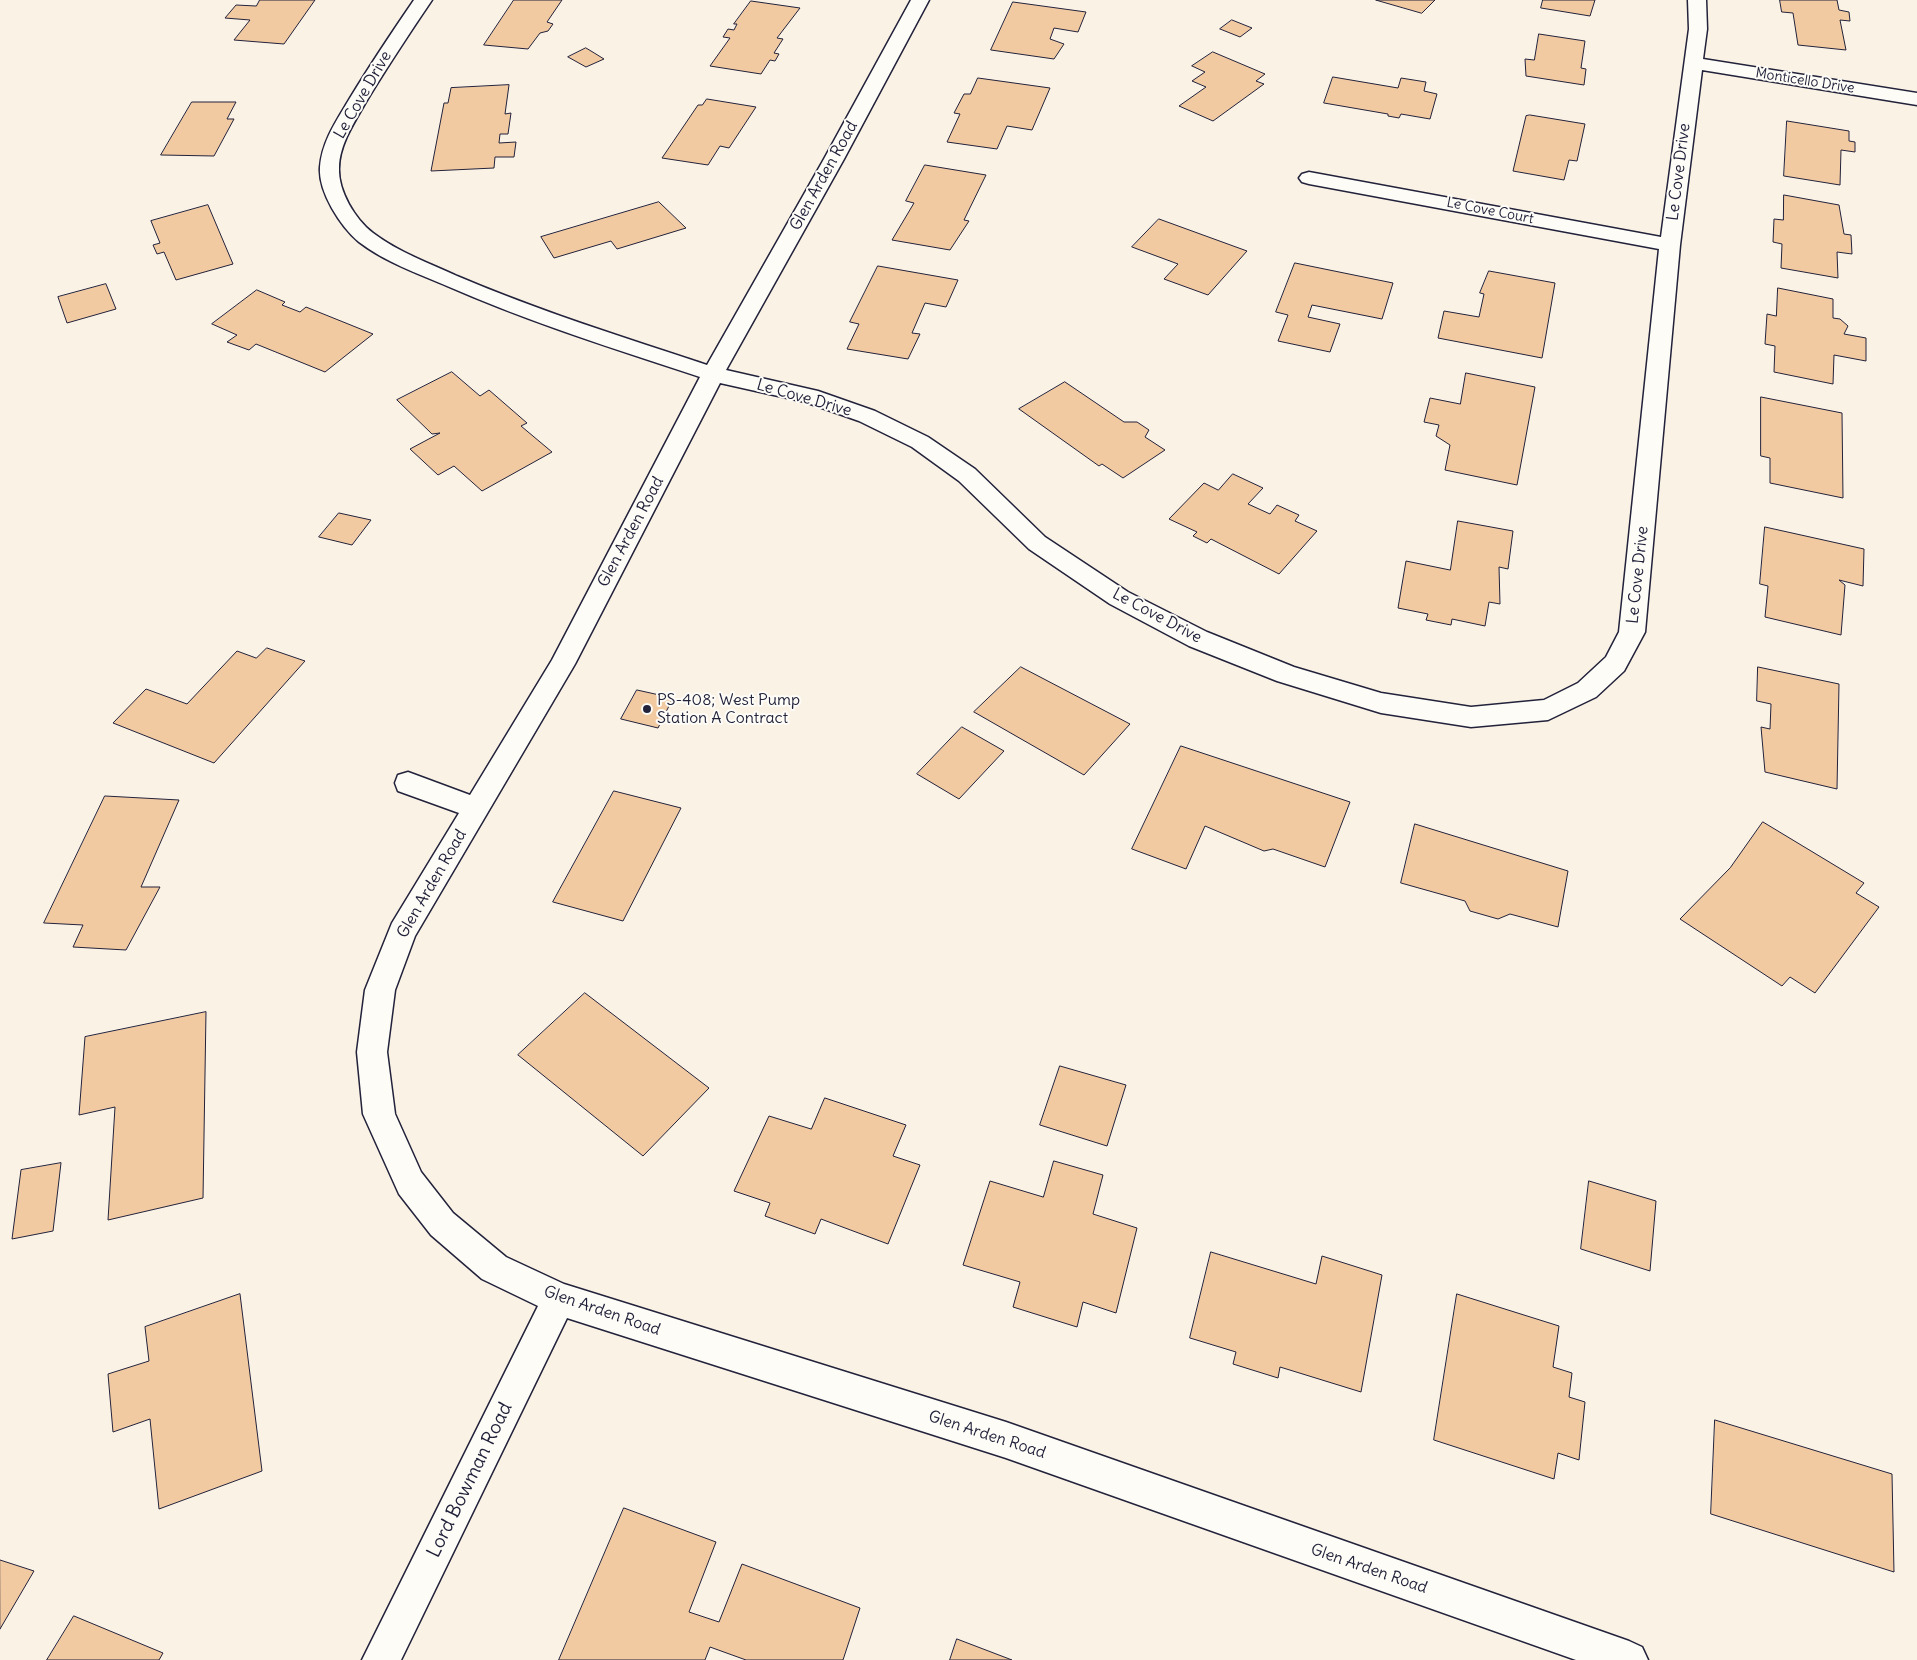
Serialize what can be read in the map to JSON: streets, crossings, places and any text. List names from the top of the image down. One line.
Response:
{"streets":{"street":["Monticello Drive","Le Cove Drive","Glen Arden Road","Le Cove Court","Lord Bowman Road"]},"crossings":[["Monticello Drive","Le Cove Drive"],["Le Cove Drive","Glen Arden Road"],["Le Cove Drive","Le Cove Court"],["Glen Arden Road","Lord Bowman Road"]],"places":["PS-408; West Pump Station A Contract"]}
